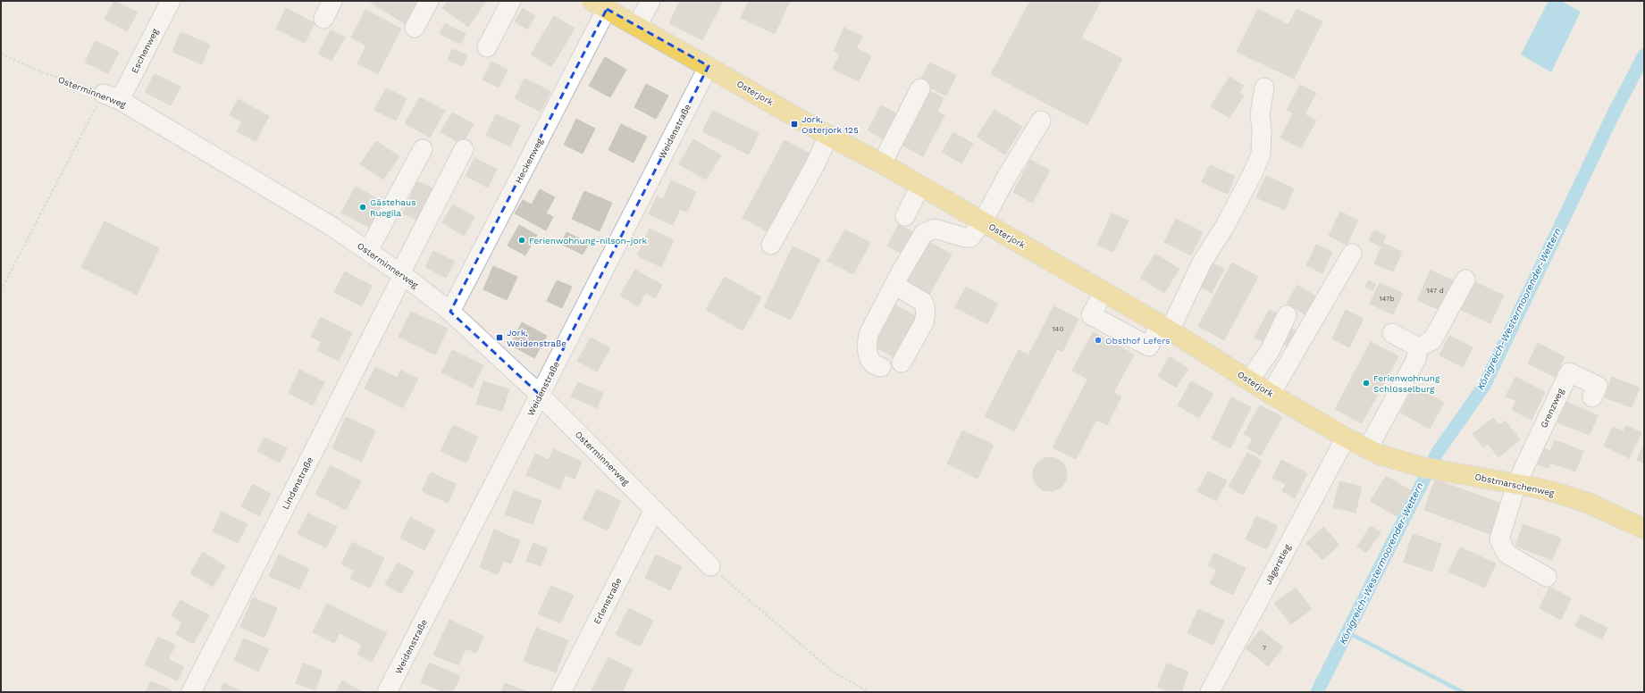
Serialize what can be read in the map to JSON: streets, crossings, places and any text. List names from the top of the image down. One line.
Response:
{"streets":{"main road":["Osterjork","Obstmarschenweg"],"street":["Eschenweg","Osterminnerweg","Weidenstraße","Heckenweg","Grenzweg","Lindenstraße","Jägerstieg","Erlenstraße"]},"crossings":[["Eschenweg","Osterminnerweg"],["Osterminnerweg","Weidenstraße"],["Osterminnerweg","Heckenweg"],["Osterminnerweg","Lindenstraße"],["Osterminnerweg","Erlenstraße"],["Osterjork","Weidenstraße"],["Osterjork","Heckenweg"],["Osterjork","Obstmarschenweg"],["Osterjork","Jägerstieg"],["Grenzweg","Obstmarschenweg"]],"water":["Königreich-Westermoorender-Wettern"],"places":{"transit":["Jork, Osterjork 125","Jork, Weidenstraße"],"other":["Gästehaus Ruegila","Ferienwohnung-nilson-jork","Obsthof Lefers","Ferienwohnung Schlüsselburg"]},"house_numbers":["147 d","147b","140","7"]}
